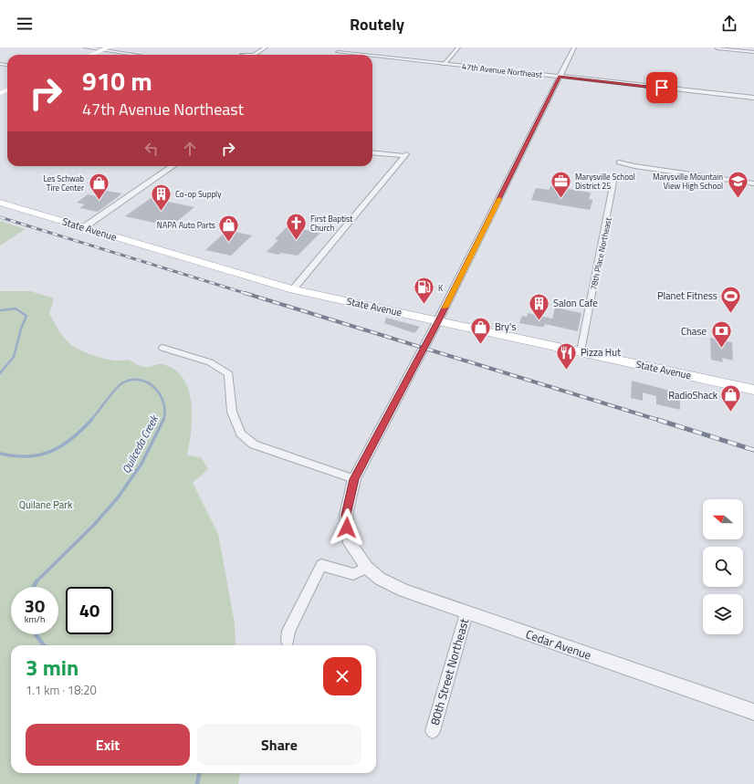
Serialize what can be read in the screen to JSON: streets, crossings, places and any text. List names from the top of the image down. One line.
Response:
{"streets":{"main road":["State Avenue"],"street":["47th Avenue Northeast","78th Place Northeast","Cedar Avenue","80th Street Northeast"]},"crossings":[["State Avenue","78th Place Northeast"],["Cedar Avenue","80th Street Northeast"]],"water":["Quilceda Creek"],"parks":["Quilane Park"],"places":{"office":["Marysville School District 25"],"school or university":["Marysville Mountain View High School"],"shop":["Les Schwab Tire Center","NAPA Auto Parts","Bry's","RadioShack"],"building":["Co-op Supply","Salon Cafe"],"church":["First Baptist Church"],"fuel station":["K"],"sports":["Planet Fitness"],"bank":["Chase"],"restaurant":["Pizza Hut"]},"north":"left","page":{"header":"Routely","turn":["910 m","47th Avenue Northeast"],"speed":"30 km/h","limit":"40","heading":["3 min","1.1 km · 18:20"],"buttons":["Exit","Share"]}}
